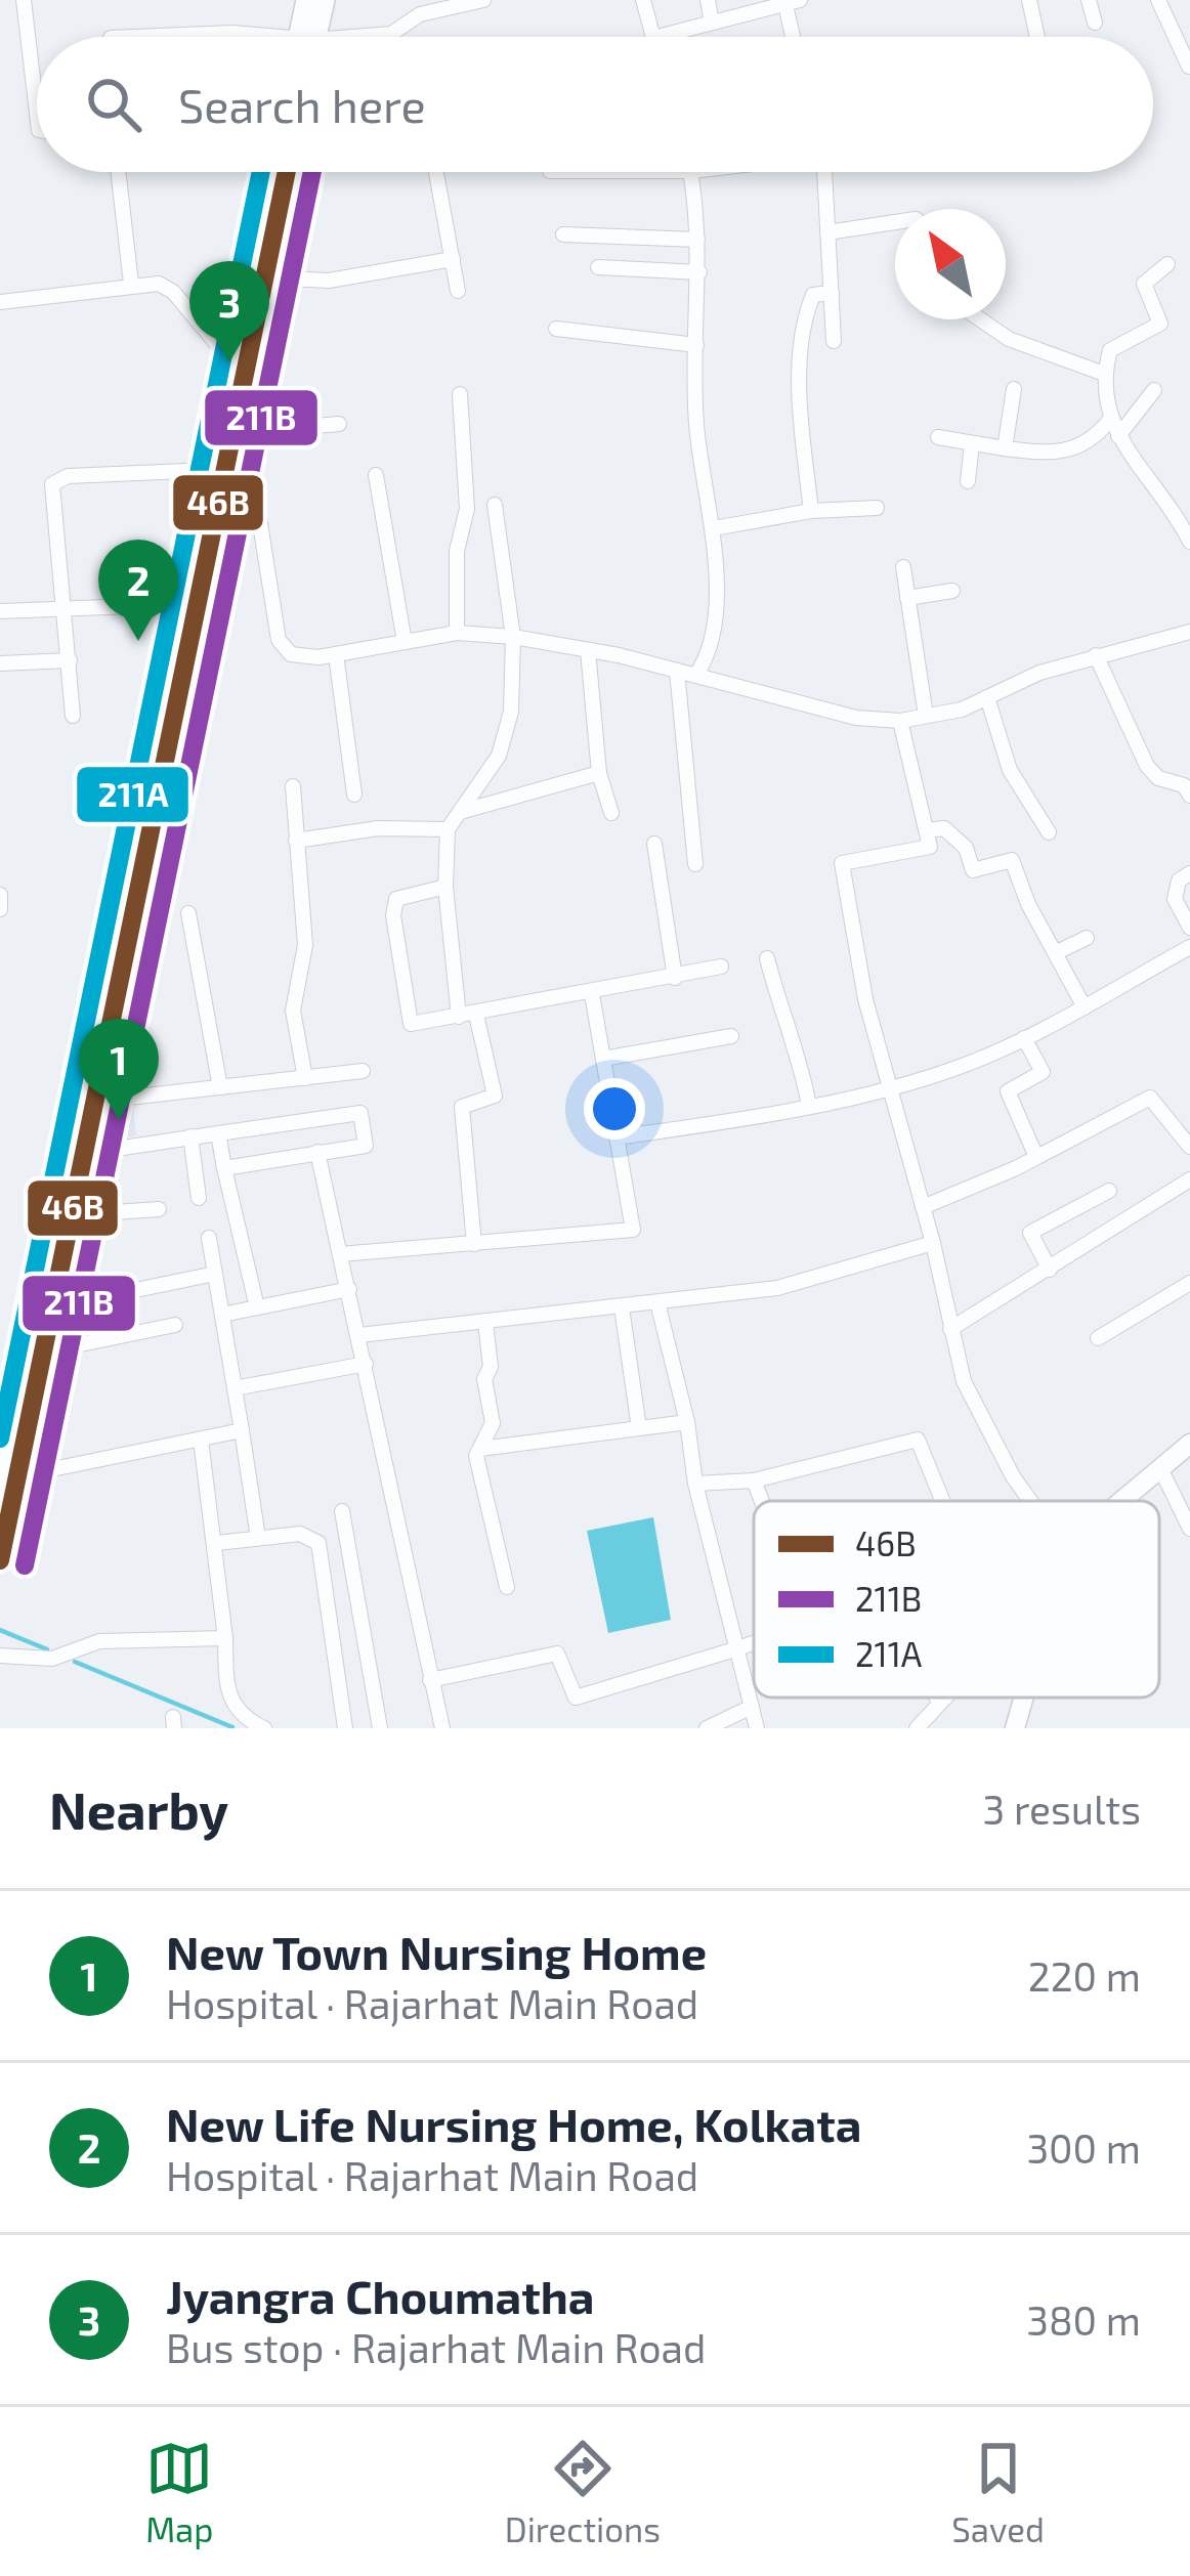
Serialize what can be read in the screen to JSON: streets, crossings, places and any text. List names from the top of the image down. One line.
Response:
{"lines":["transit line 46B","transit line 211B","transit line 211A"],"legend":["46B","211B","211A"],"north":"top left","page":{"search":"Search here","pins":["3","2","1"],"heading":["Nearby","3 results"],"list":[{"mark":"1","name":"New Town Nursing Home","note":"Hospital · Rajarhat Main Road","value":"220 m"},{"mark":"2","name":"New Life Nursing Home, Kolkata","note":"Hospital · Rajarhat Main Road","value":"300 m"},{"mark":"3","name":"Jyangra Choumatha","note":"Bus stop · Rajarhat Main Road","value":"380 m"}],"nav":["Map","Directions","Saved"]}}
